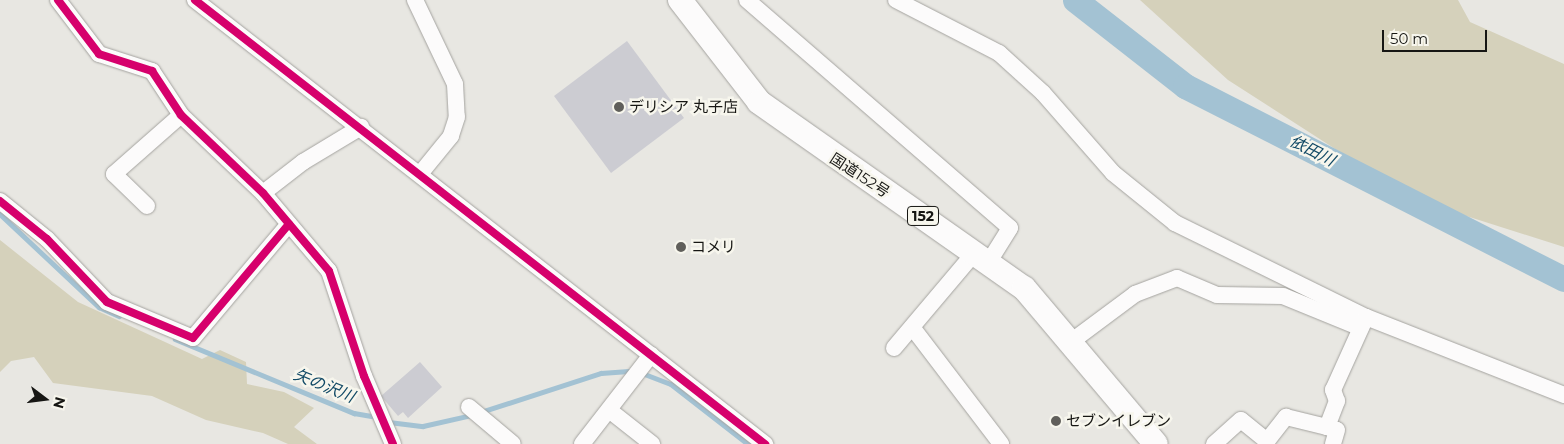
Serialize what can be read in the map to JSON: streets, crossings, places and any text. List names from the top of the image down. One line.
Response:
{"streets":{"highway":["国道152号","152"]},"water":["依田川","矢の沢川"],"places":["デリシア 丸子店","コメリ","セブンイレブン"],"scale_bar":"50 m","north":"right"}
